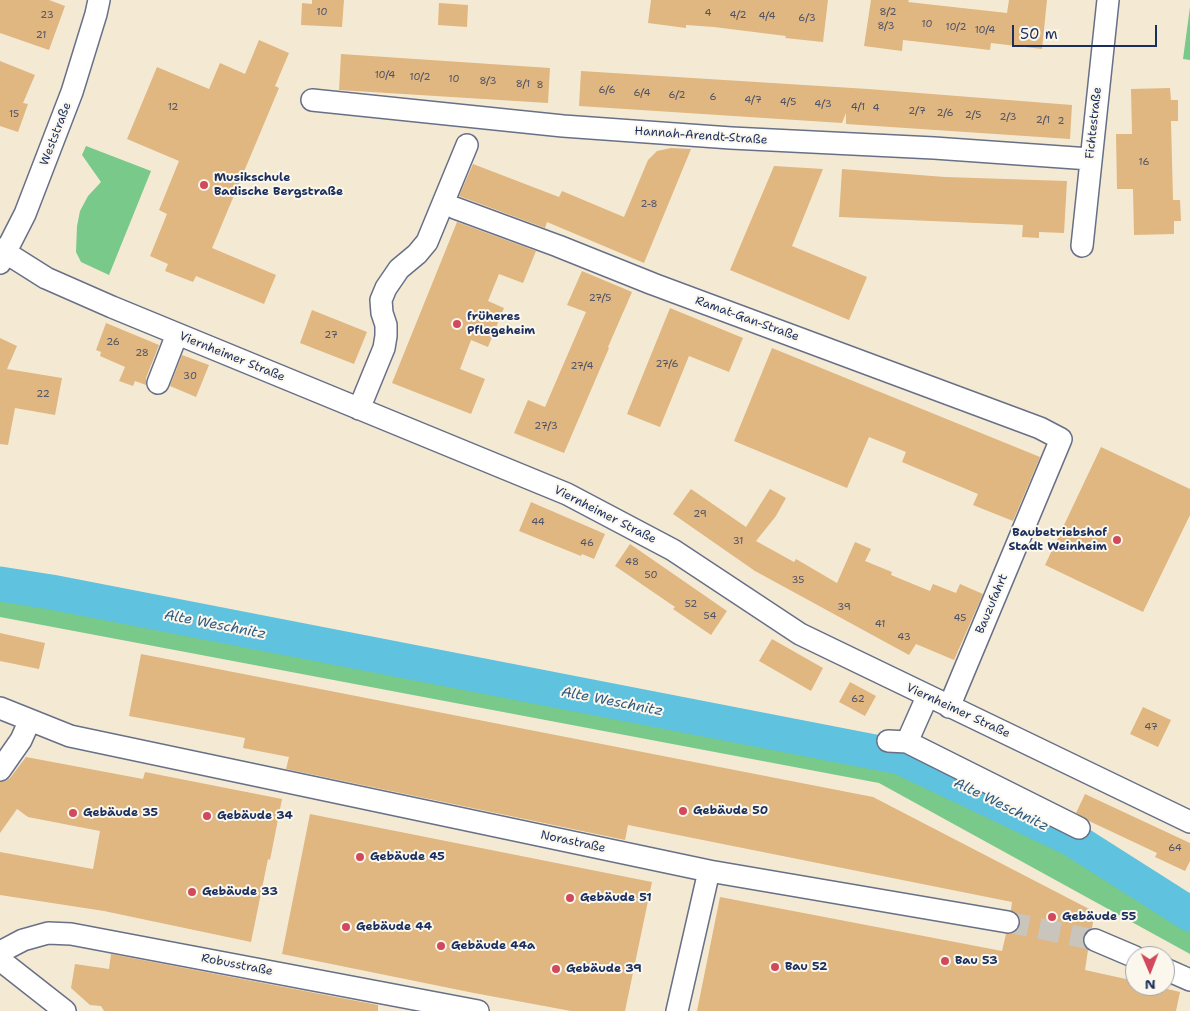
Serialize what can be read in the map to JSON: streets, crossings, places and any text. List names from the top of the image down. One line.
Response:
{"streets":{"street":["Fichtestraße","Weststraße","Hannah-Arendt-Straße","Ramat-Gan-Straße","Viernheimer Straße","Bauzufahrt","Norastraße","Robusstraße"]},"crossings":[["Fichtestraße","Hannah-Arendt-Straße"],["Weststraße","Viernheimer Straße"],["Ramat-Gan-Straße","Bauzufahrt"],["Viernheimer Straße","Bauzufahrt"]],"water":["Alte Weschnitz"],"places":["Musikschule Badische Bergstraße","früheres Pflegeheim","Baubetriebshof Stadt Weinheim","Gebäude 50","Gebäude 35","Gebäude 34","Gebäude 45","Gebäude 33","Gebäude 51","Gebäude 55","Gebäude 44","Gebäude 44a","Bau 53","Bau 52","Gebäude 39"],"house_numbers":["10","8/2","4","23","4/2","4/4","6/3","10","8/3","10/2","10/4","21","10/4","10/2","10","8/3","8/1","8","6/6","6/4","6/2","6","4/7","4/5","4/3","12","4/1","4","2/7","2/6","15","2/5","2/3","2/1","2","16","2-8","27/5","27","26","28","27/6","27/4","30","22","27/3","29","44","31","46","48","50","35","52","39","54","45","41","43","62","47","64"],"scale_bar":"50 m","north":"bottom"}
